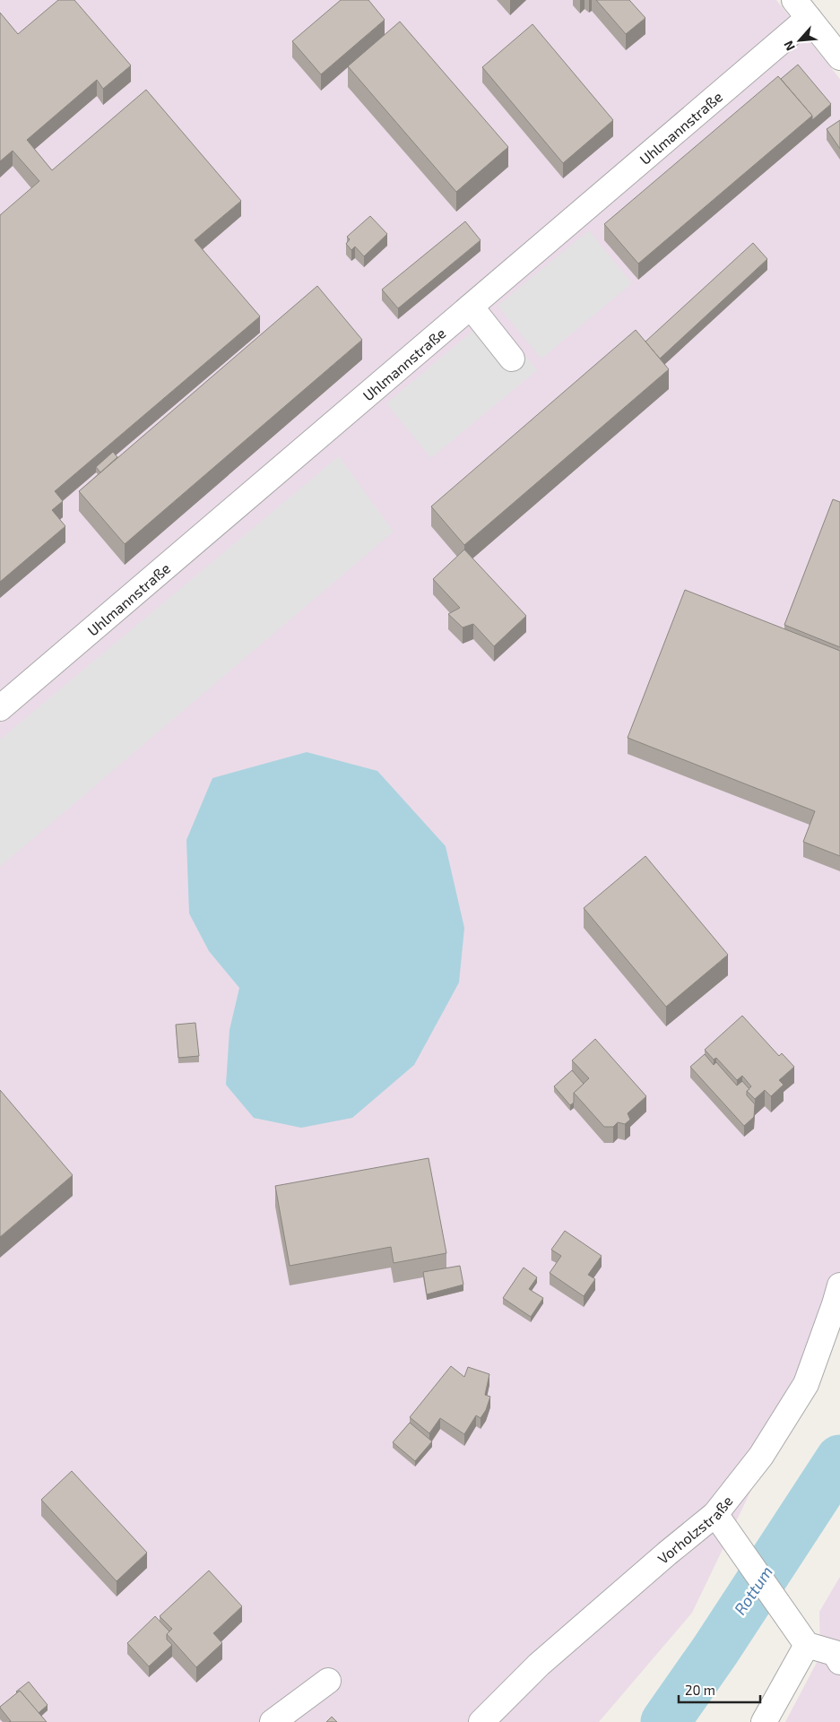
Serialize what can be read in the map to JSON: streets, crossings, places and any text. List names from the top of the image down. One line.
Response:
{"streets":{"street":["Uhlmannstraße","Vorholzstraße"]},"water":["Rottum"],"scale_bar":"20 m","north":"bottom left"}
